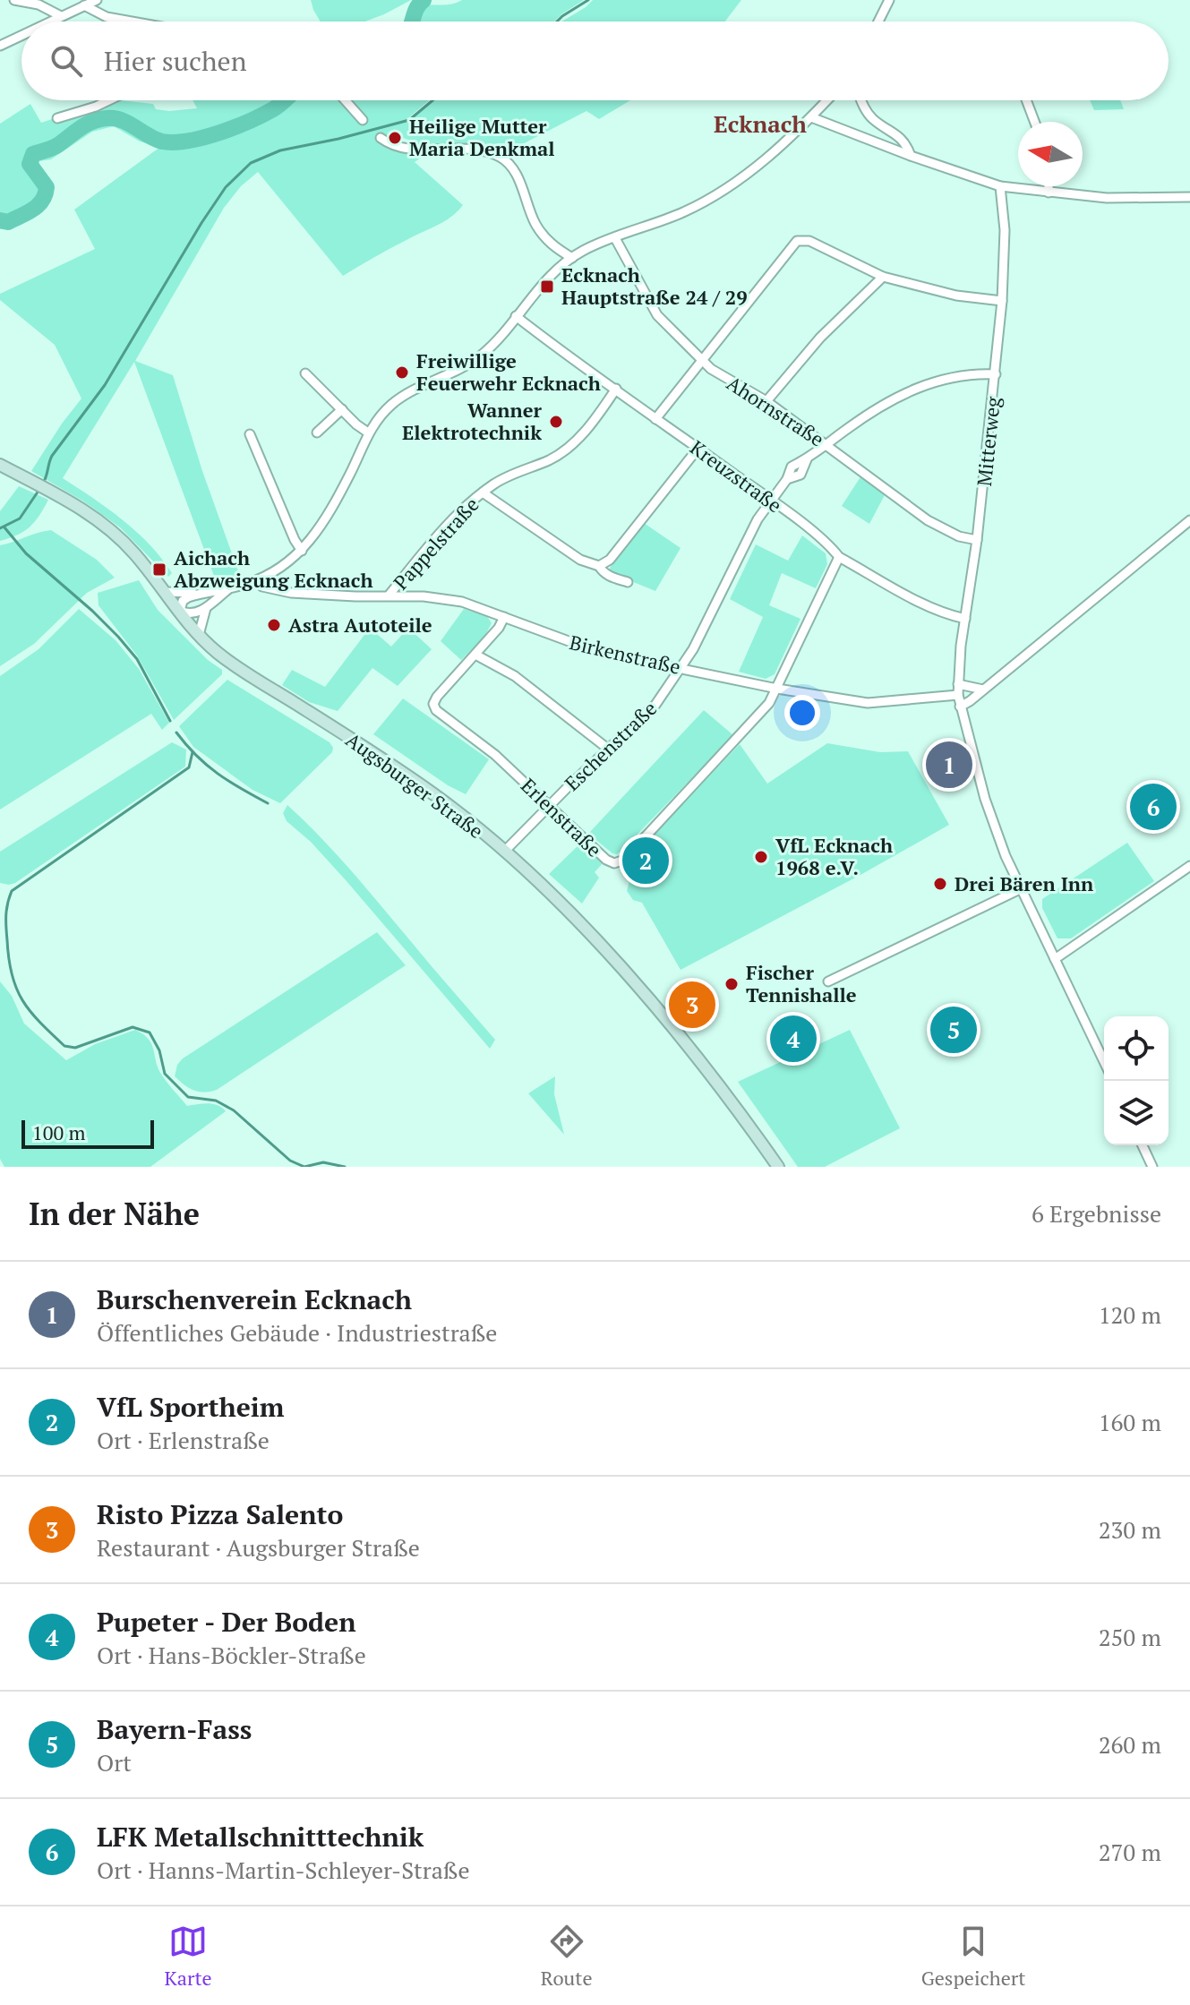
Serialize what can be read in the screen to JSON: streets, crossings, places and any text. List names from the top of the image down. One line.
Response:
{"streets":{"main road":["Augsburger Straße"],"street":["Ahornstraße","Mitterweg","Kreuzstraße","Pappelstraße","Birkenstraße","Eschenstraße","Erlenstraße"]},"crossings":[["Ahornstraße","Mitterweg"],["Ahornstraße","Eschenstraße"],["Mitterweg","Kreuzstraße"],["Mitterweg","Birkenstraße"],["Mitterweg","Eschenstraße"],["Kreuzstraße","Pappelstraße"],["Kreuzstraße","Eschenstraße"],["Kreuzstraße","Erlenstraße"],["Pappelstraße","Birkenstraße"],["Birkenstraße","Eschenstraße"],["Birkenstraße","Erlenstraße"],["Eschenstraße","Augsburger Straße"],["Eschenstraße","Erlenstraße"]],"districts":["Ecknach"],"places":{"other":["Heilige Mutter Maria Denkmal","Freiwillige Feuerwehr Ecknach","Wanner Elektrotechnik","Astra Autoteile","VfL Ecknach 1968 e.V.","Drei Bären Inn","Fischer Tennishalle"],"transit":["Ecknach Hauptstraße 24 / 29","Aichach Abzweigung Ecknach"]},"scale_bar":"100 m","north":"left","page":{"search":"Hier suchen","pins":["1","6","2","3","5","4"],"scale":"100 m","heading":["In der Nähe","6 Ergebnisse"],"list":[{"mark":"1","name":"Burschenverein Ecknach","note":"Öffentliches Gebäude · Industriestraße","value":"120 m"},{"mark":"2","name":"VfL Sportheim","note":"Ort · Erlenstraße","value":"160 m"},{"mark":"3","name":"Risto Pizza Salento","note":"Restaurant · Augsburger Straße","value":"230 m"},{"mark":"4","name":"Pupeter - Der Boden","note":"Ort · Hans-Böckler-Straße","value":"250 m"},{"mark":"5","name":"Bayern-Fass","note":"Ort","value":"260 m"},{"mark":"6","name":"LFK Metallschnitttechnik","note":"Ort · Hanns-Martin-Schleyer-Straße","value":"270 m"}],"nav":["Karte","Route","Gespeichert"]}}
